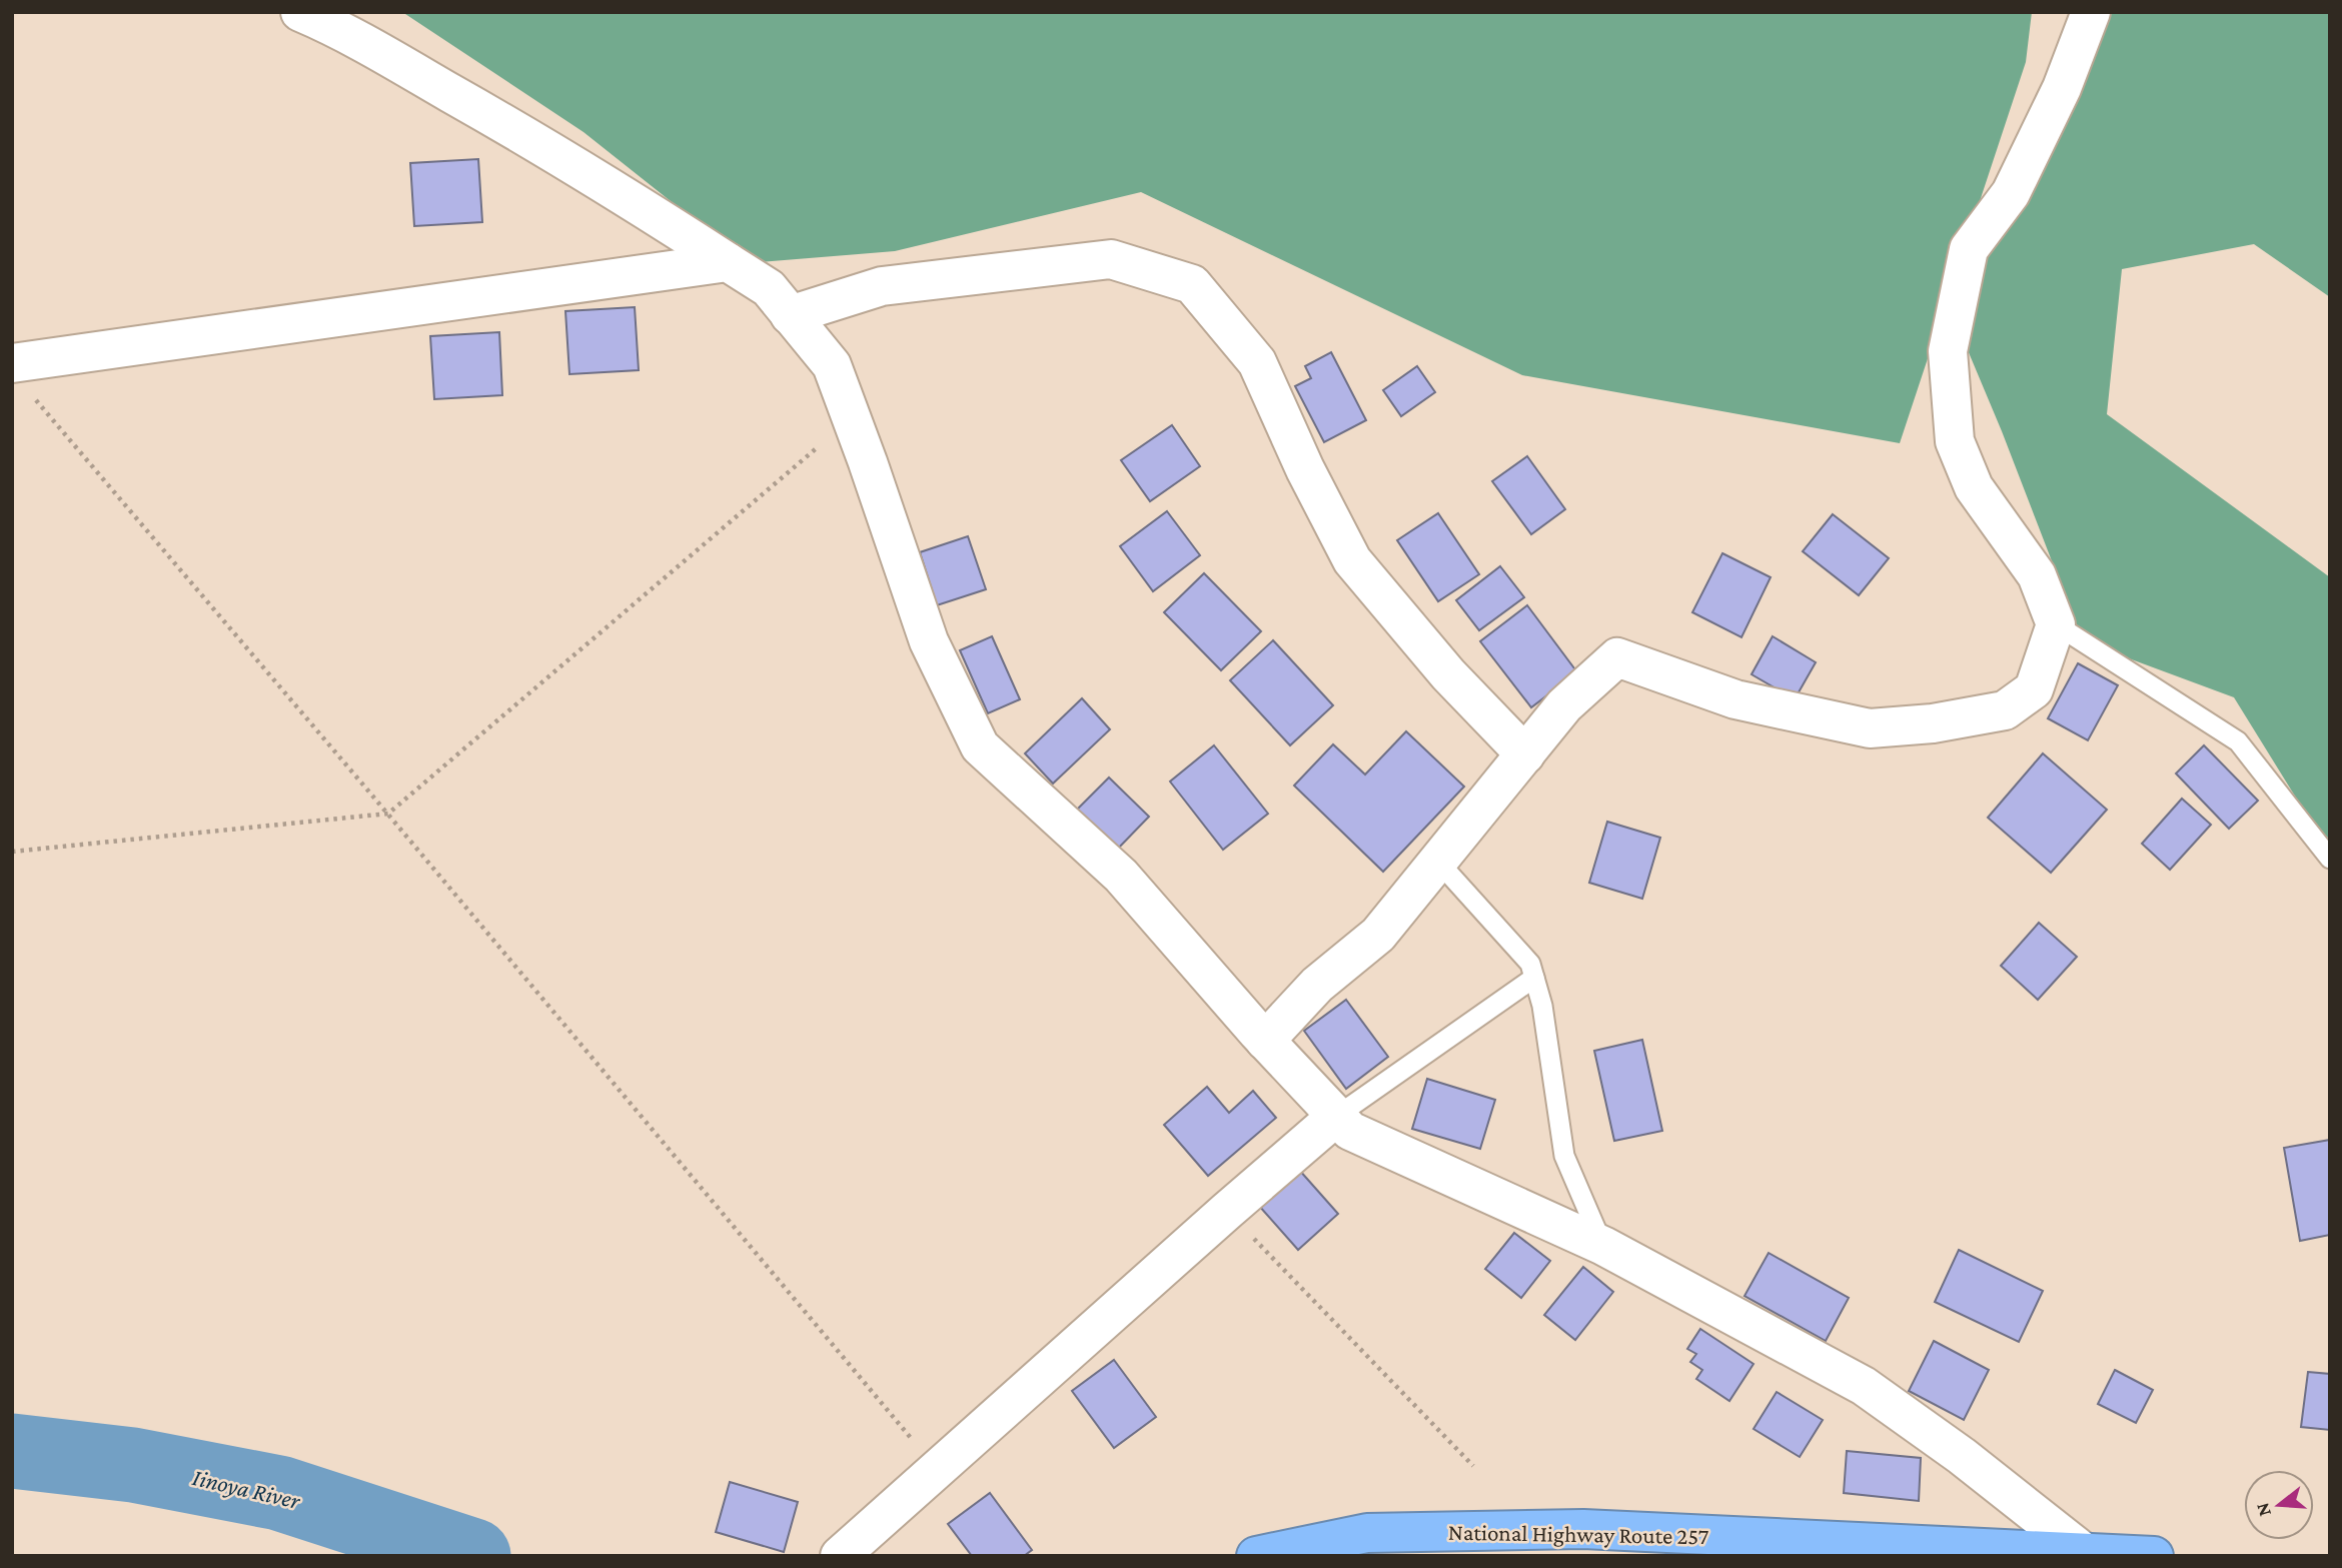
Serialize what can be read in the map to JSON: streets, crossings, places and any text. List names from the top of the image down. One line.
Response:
{"streets":{"highway":["National Highway Route 257"]},"water":["Iinoya River"],"north":"left"}
